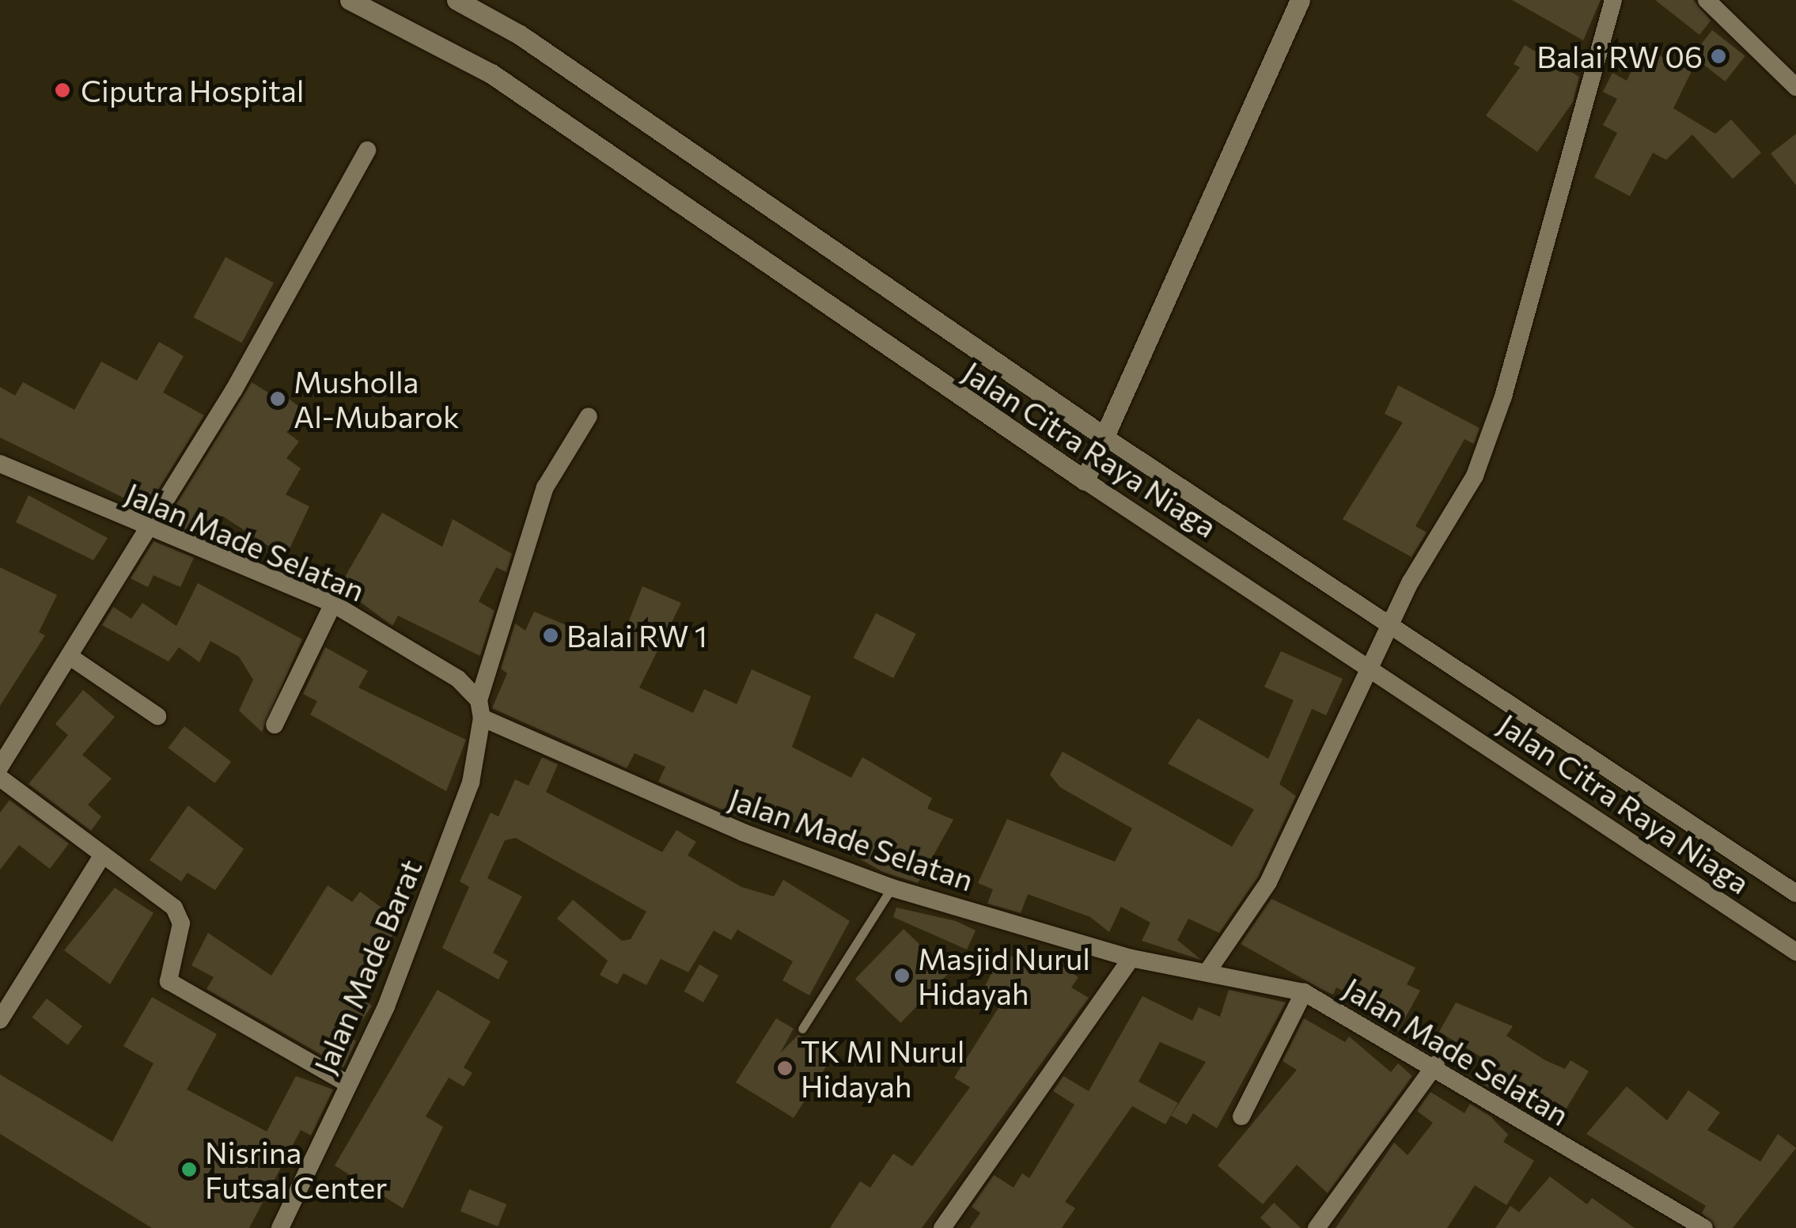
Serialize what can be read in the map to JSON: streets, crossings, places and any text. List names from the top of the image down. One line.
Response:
{"streets":{"street":["Jalan Citra Raya Niaga","Jalan Made Selatan","Jalan Made Barat"]},"crossings":[["Jalan Made Selatan","Jalan Made Barat"]],"places":["Balai RW 06","Ciputra Hospital","Musholla Al-Mubarok","Balai RW 1","Masjid Nurul Hidayah","TK MI Nurul Hidayah","Nisrina Futsal Center"]}
